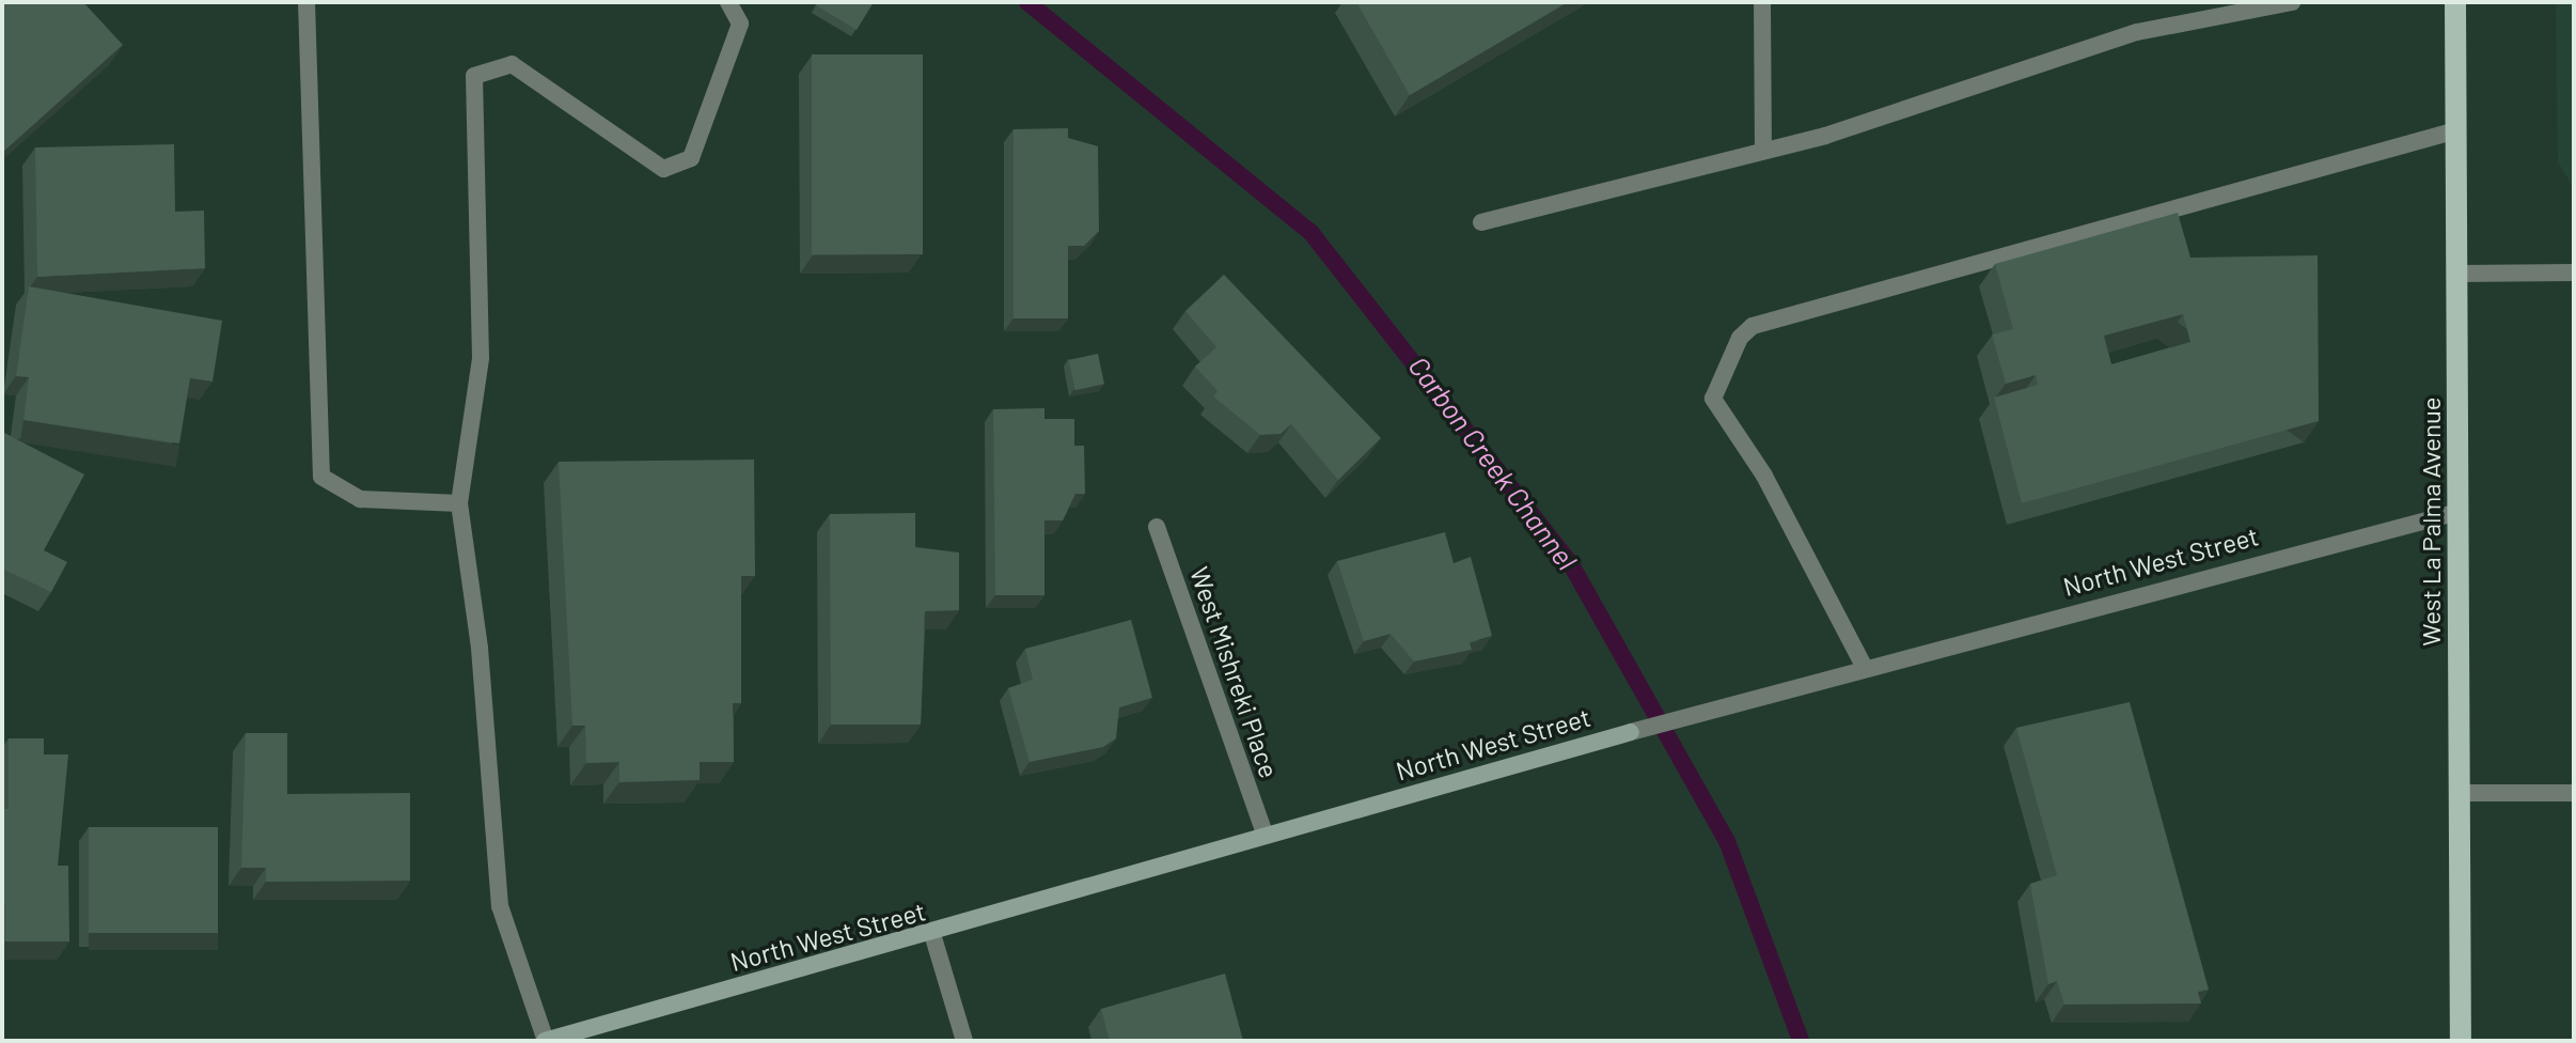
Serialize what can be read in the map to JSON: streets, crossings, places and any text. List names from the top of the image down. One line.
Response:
{"streets":{"main road":["West La Palma Avenue"],"street":["North West Street","West Mishreki Place"]},"crossings":[["West La Palma Avenue","North West Street"],["North West Street","West Mishreki Place"]],"water":["Carbon Creek Channel"]}
